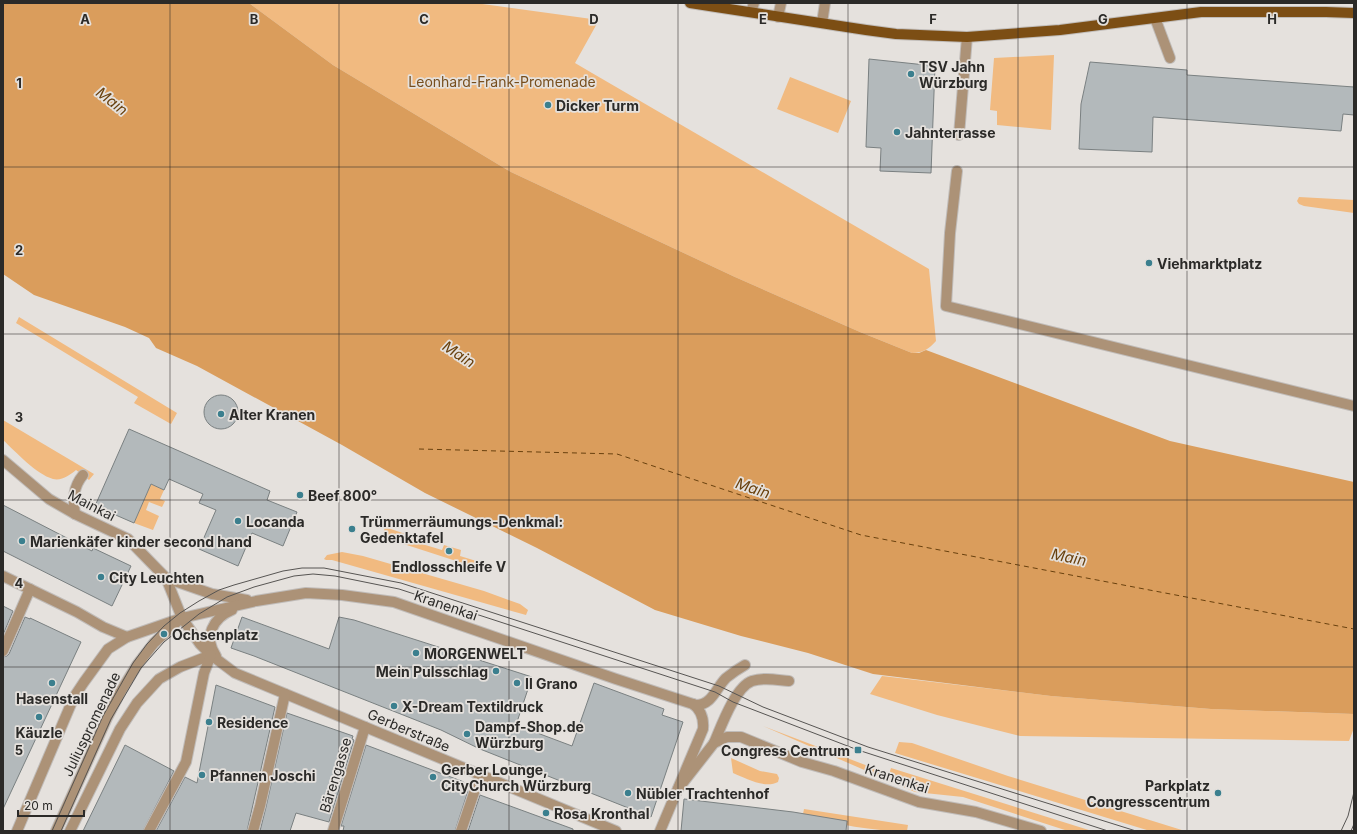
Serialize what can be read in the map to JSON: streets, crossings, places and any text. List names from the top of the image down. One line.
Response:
{"streets":{"street":["Mainkai","Kranenkai","Juliuspromenade","Gerberstraße","Bärengasse"]},"crossings":[["Mainkai","Kranenkai"],["Mainkai","Juliuspromenade"],["Mainkai","Gerberstraße"],["Kranenkai","Juliuspromenade"],["Kranenkai","Gerberstraße"],["Juliuspromenade","Gerberstraße"],["Gerberstraße","Bärengasse"]],"water":["Main"],"parks":["Leonhard-Frank-Promenade"],"places":{"other":["TSV Jahn Würzburg","Dicker Turm","Jahnterrasse","Viehmarktplatz","Alter Kranen","Beef 800°","Locanda","Trümmerräumungs-Denkmal: Gedenktafel","Marienkäfer kinder second hand","Endlosschleife V","City Leuchten","Ochsenplatz","MORGENWELT","Mein Pulsschlag","Hasenstall","Il Grano","X-Dream Textildruck","Käuzle","Residence","Dampf-Shop.de Würzburg","Pfannen Joschi","Gerber Lounge, CityChurch Würzburg","Nübler Trachtenhof","Parkplatz Congresscentrum","Rosa Kronthal"],"transit":["Congress Centrum"]},"scale_bar":"20 m","grid":{"columns":["A","B","C","D","E","F","G","H"],"rows":["1","2","3","4","5"]}}
